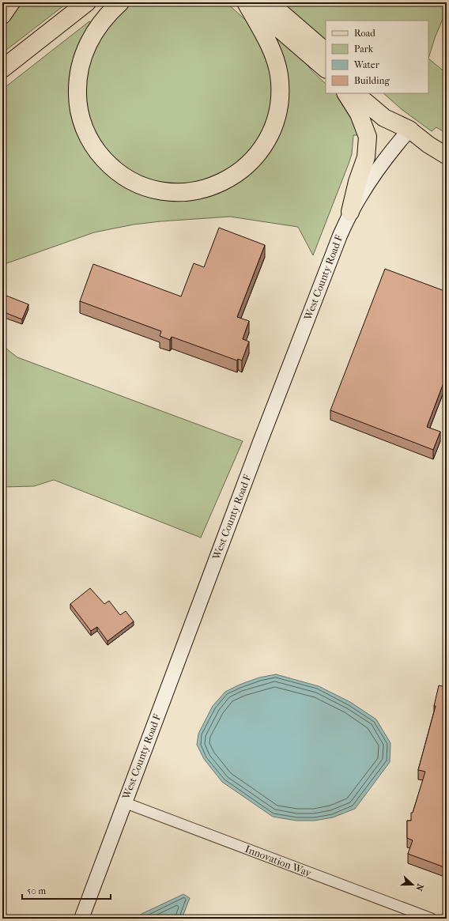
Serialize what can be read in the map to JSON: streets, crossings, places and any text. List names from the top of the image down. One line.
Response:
{"streets":{"street":["West County Road F","Innovation Way"]},"crossings":[["West County Road F","Innovation Way"]],"legend":["Road","Park","Water","Building"],"scale_bar":"50 m","north":"right"}
